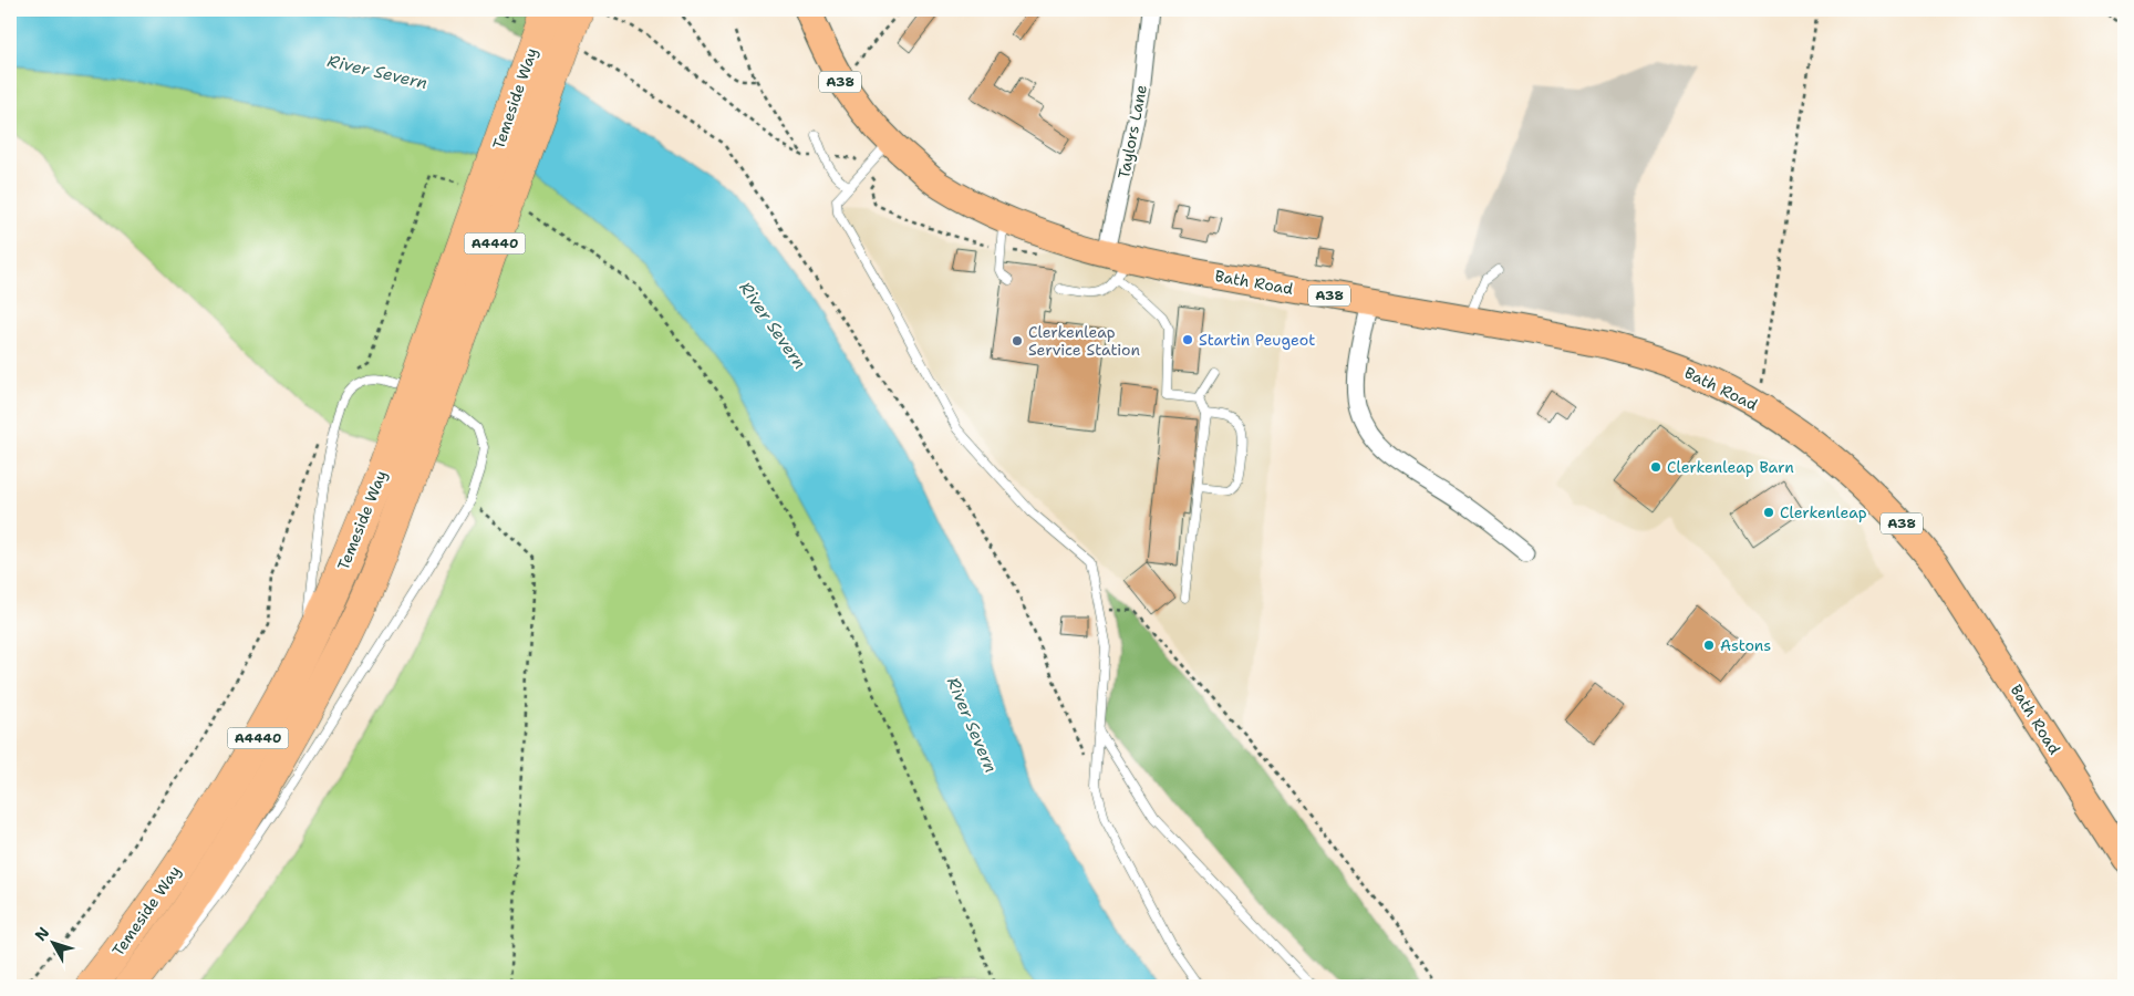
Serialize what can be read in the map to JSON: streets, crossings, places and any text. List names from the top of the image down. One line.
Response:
{"streets":{"highway":["Temeside Way","A4440"],"main road":["A38","Bath Road"],"street":["Taylors Lane"]},"crossings":[["A38","Taylors Lane"],["A38","Bath Road"],["Taylors Lane","Bath Road"]],"water":["River Severn"],"places":["Startin Peugeot","Clerkenleap Service Station","Clerkenleap Barn","Clerkenleap","Astons"],"north":"top left"}
